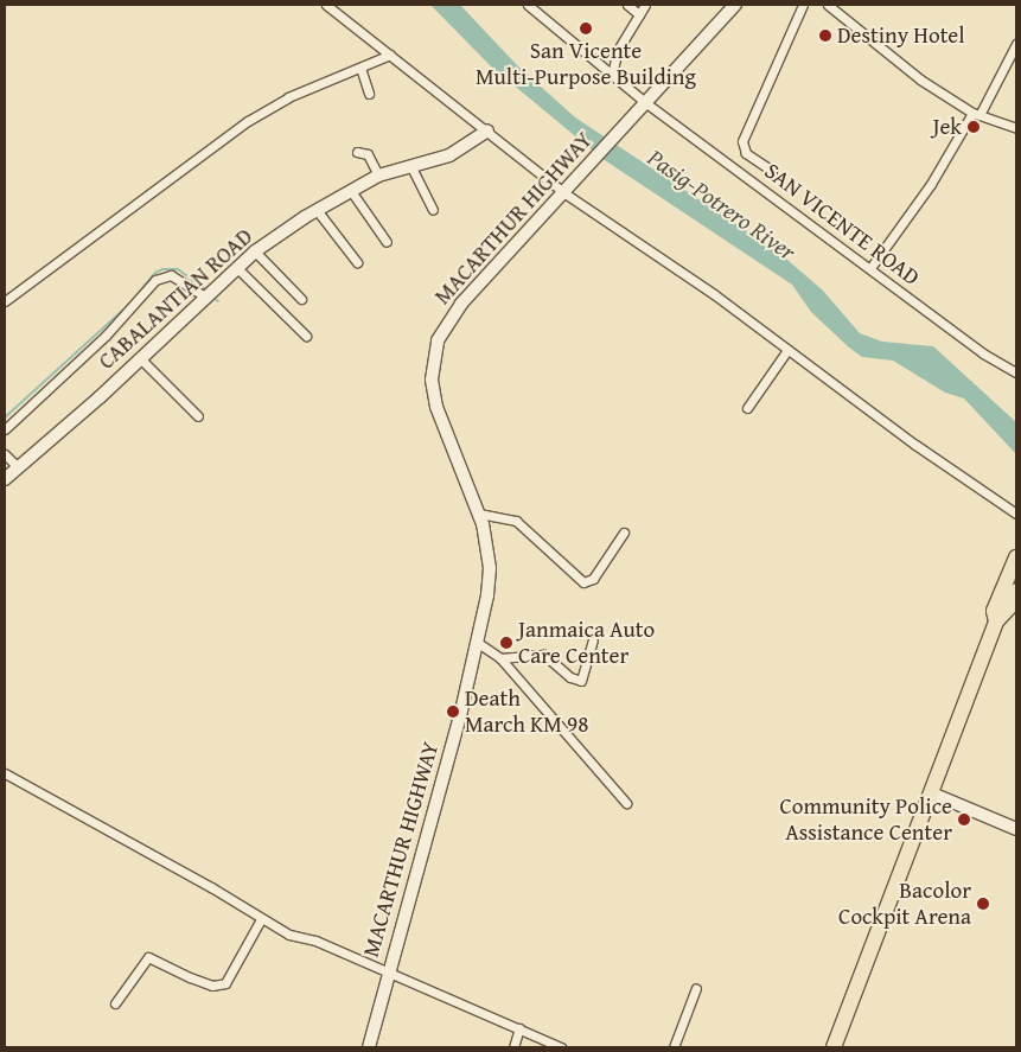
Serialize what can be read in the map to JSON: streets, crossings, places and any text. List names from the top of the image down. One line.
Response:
{"streets":{"main road":["MACARTHUR HIGHWAY","CABALANTIAN ROAD"],"street":["SAN VICENTE ROAD"]},"crossings":[["MACARTHUR HIGHWAY","SAN VICENTE ROAD"]],"water":["Pasig-Potrero River"],"places":["San Vicente Multi-Purpose Building","Destiny Hotel","Jek","Janmaica Auto Care Center","Death March KM 98","Community Police Assistance Center","Bacolor Cockpit Arena"]}
